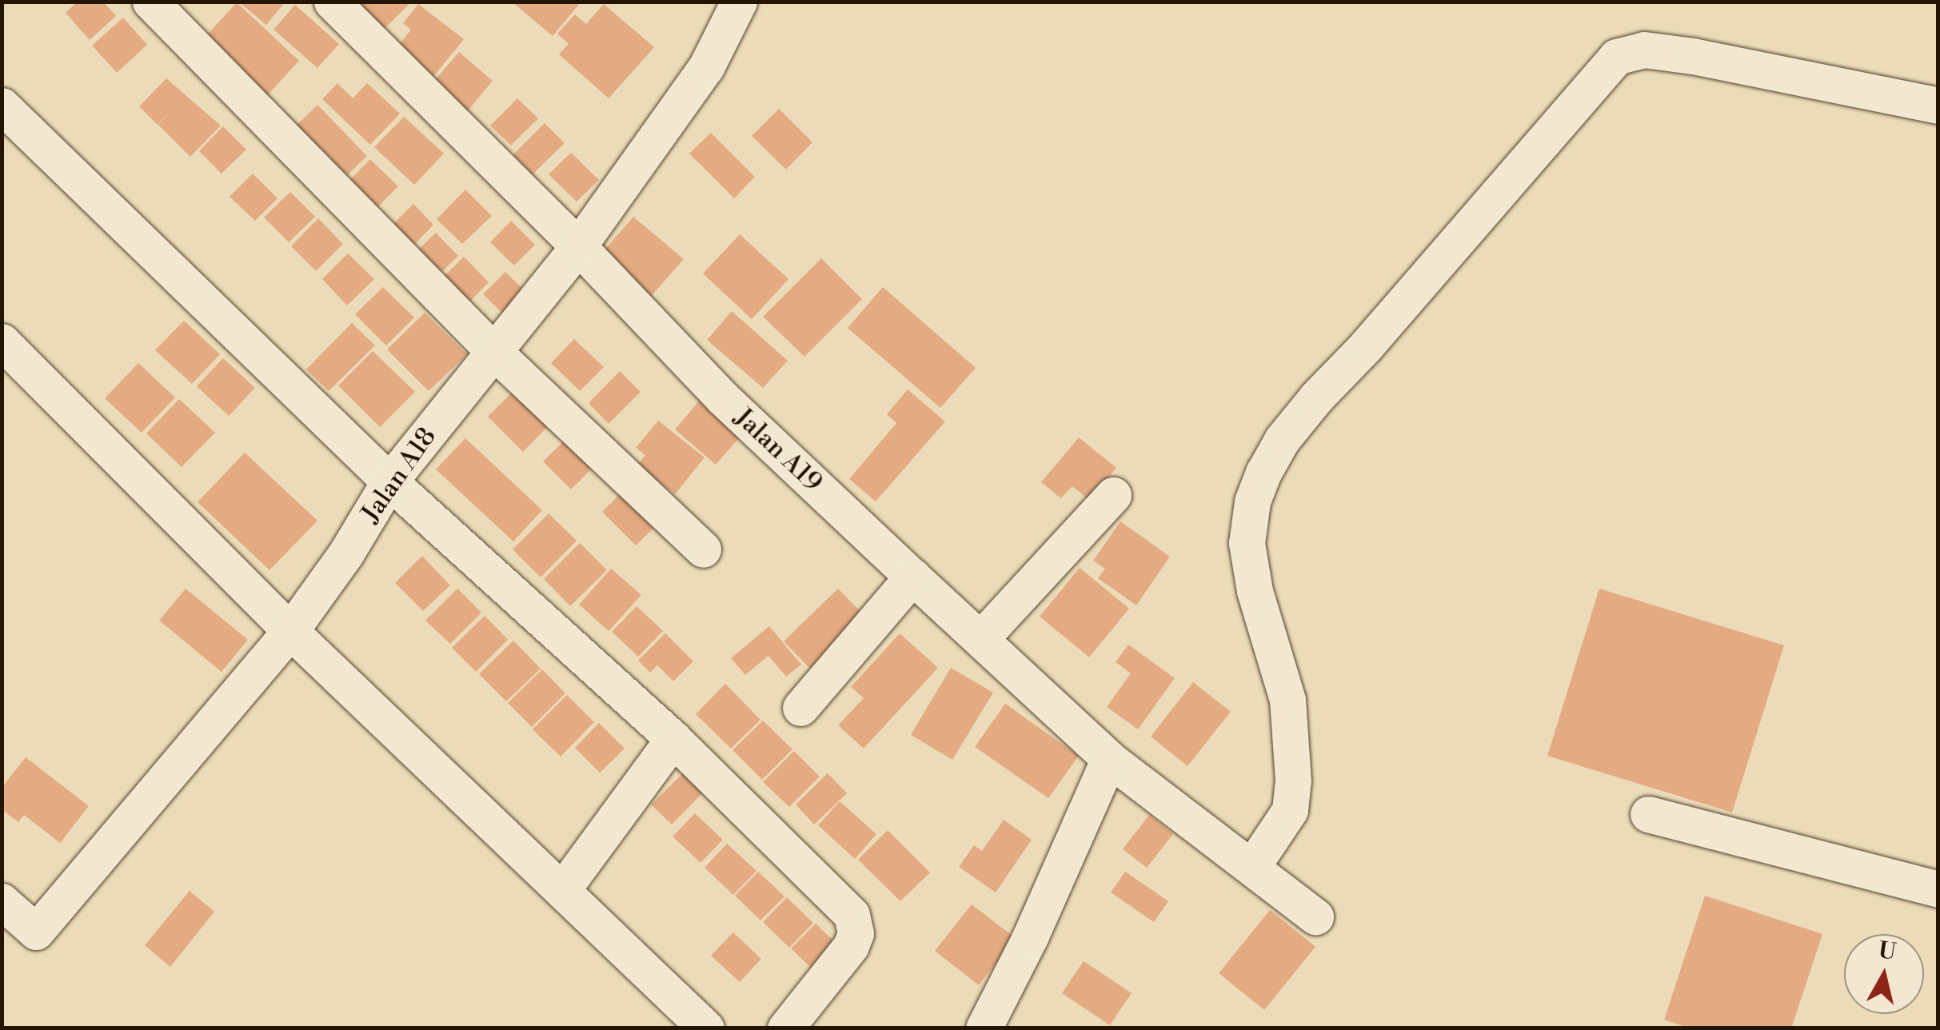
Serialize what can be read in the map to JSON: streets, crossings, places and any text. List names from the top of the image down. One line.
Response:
{"streets":{"street":["Jalan A19","Jalan A18"]},"crossings":[["Jalan A19","Jalan A18"]],"north":"top"}
